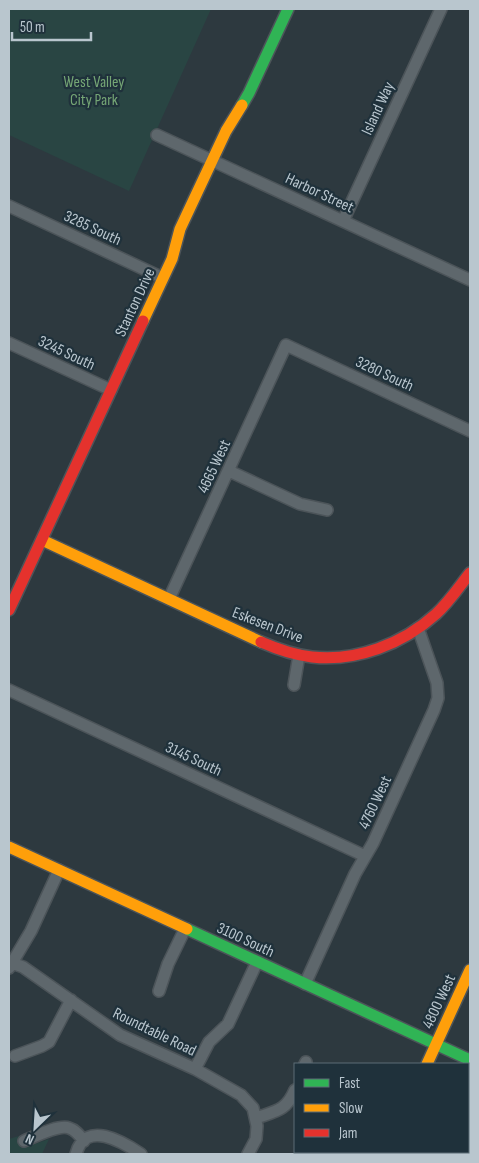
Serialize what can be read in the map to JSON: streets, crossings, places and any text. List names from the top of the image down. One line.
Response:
{"streets":{"street":["Island Way","Harbor Street","3285 South","Stanton Drive","3245 South","3280 South","4665 West","Eskesen Drive","3145 South","4760 West","3100 South","4800 West","Roundtable Road"]},"crossings":[["Island Way","Harbor Street"],["Harbor Street","Stanton Drive"],["3285 South","Stanton Drive"],["Stanton Drive","3245 South"],["Stanton Drive","Eskesen Drive"],["3280 South","4665 West"],["4665 West","Eskesen Drive"],["Eskesen Drive","4760 West"],["3145 South","4760 West"],["4760 West","3100 South"],["3100 South","4800 West"]],"parks":["West Valley City Park"],"legend":["Fast","Slow","Jam"],"scale_bar":"50 m","north":"bottom left"}
